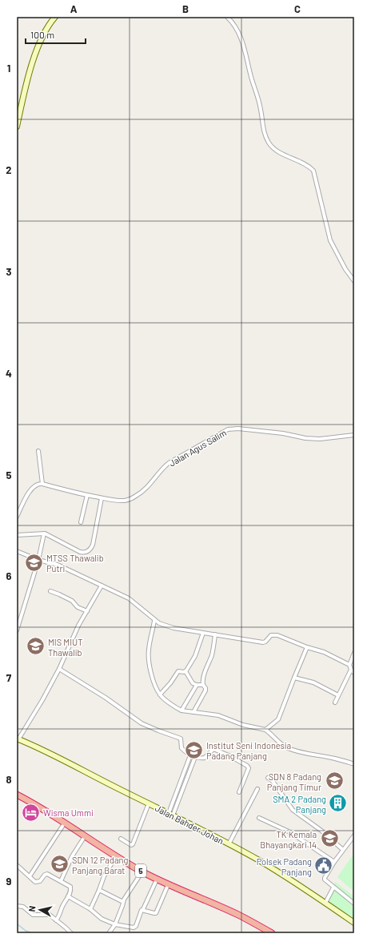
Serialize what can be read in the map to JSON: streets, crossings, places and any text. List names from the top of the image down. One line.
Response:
{"streets":{"highway":["5"],"main road":["Jalan Bahder Johan"],"street":["Jalan Agus Salim"]},"places":{"school or university":["MTSS Thawalib Putri","MIS MIUT Thawalib","Institut Seni Indonesia Padang Panjang","SDN 8 Padang Panjang Timur","TK Kemala Bhayangkari 14","SDN 12 Padang Panjang Barat"],"building":["SMA 2 Padang Panjang"],"hotel":["Wisma Ummi"],"public building":["Polsek Padang Panjang"]},"scale_bar":"100 m","north":"left","grid":{"columns":["A","B","C"],"rows":["1","2","3","4","5","6","7","8","9"]}}
